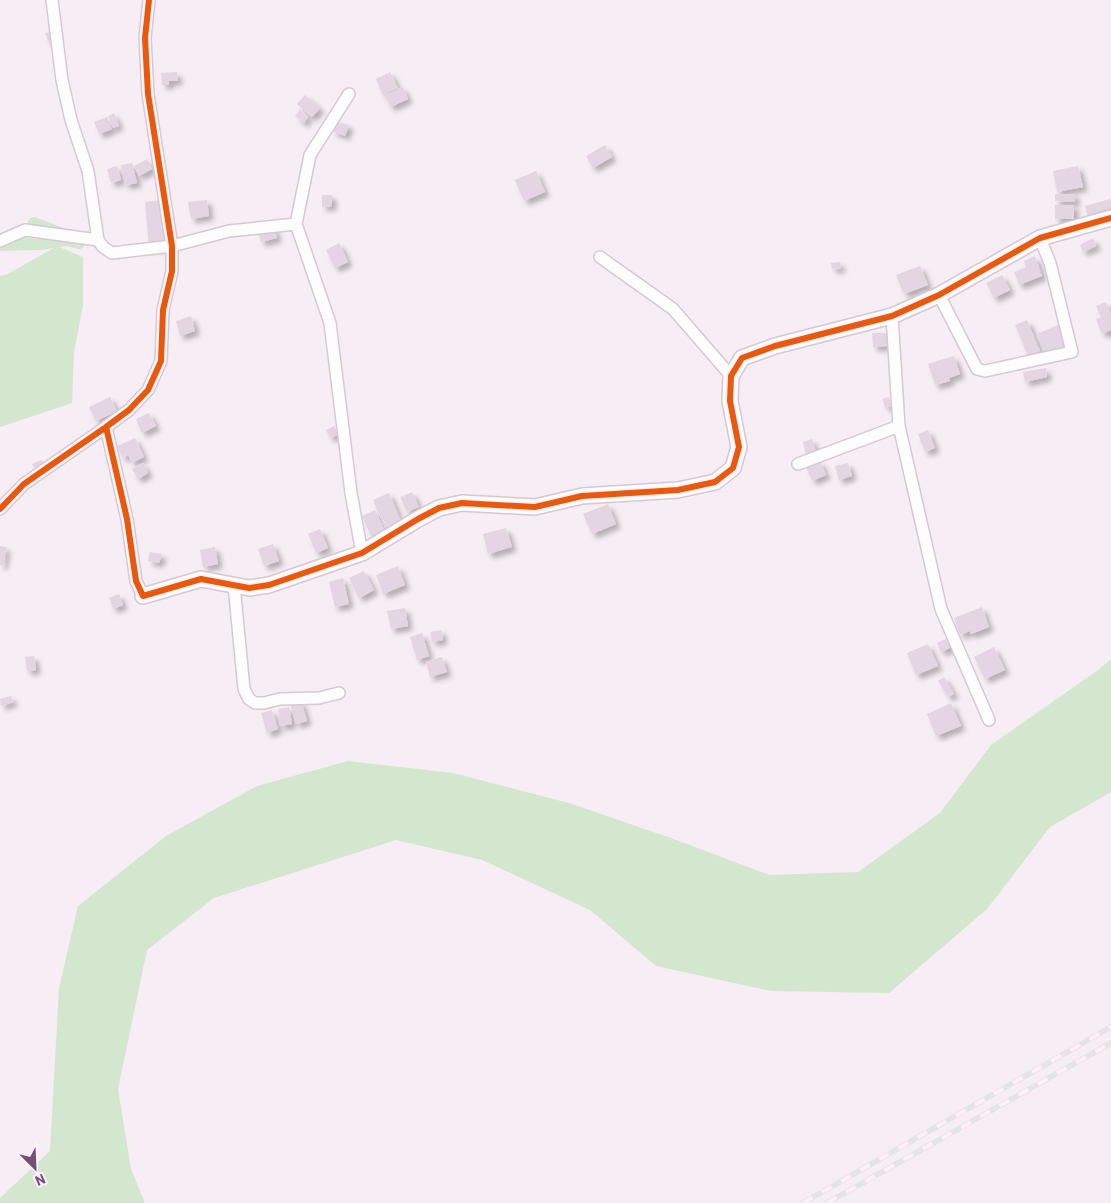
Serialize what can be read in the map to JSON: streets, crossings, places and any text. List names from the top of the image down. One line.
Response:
{"north":"bottom right"}
